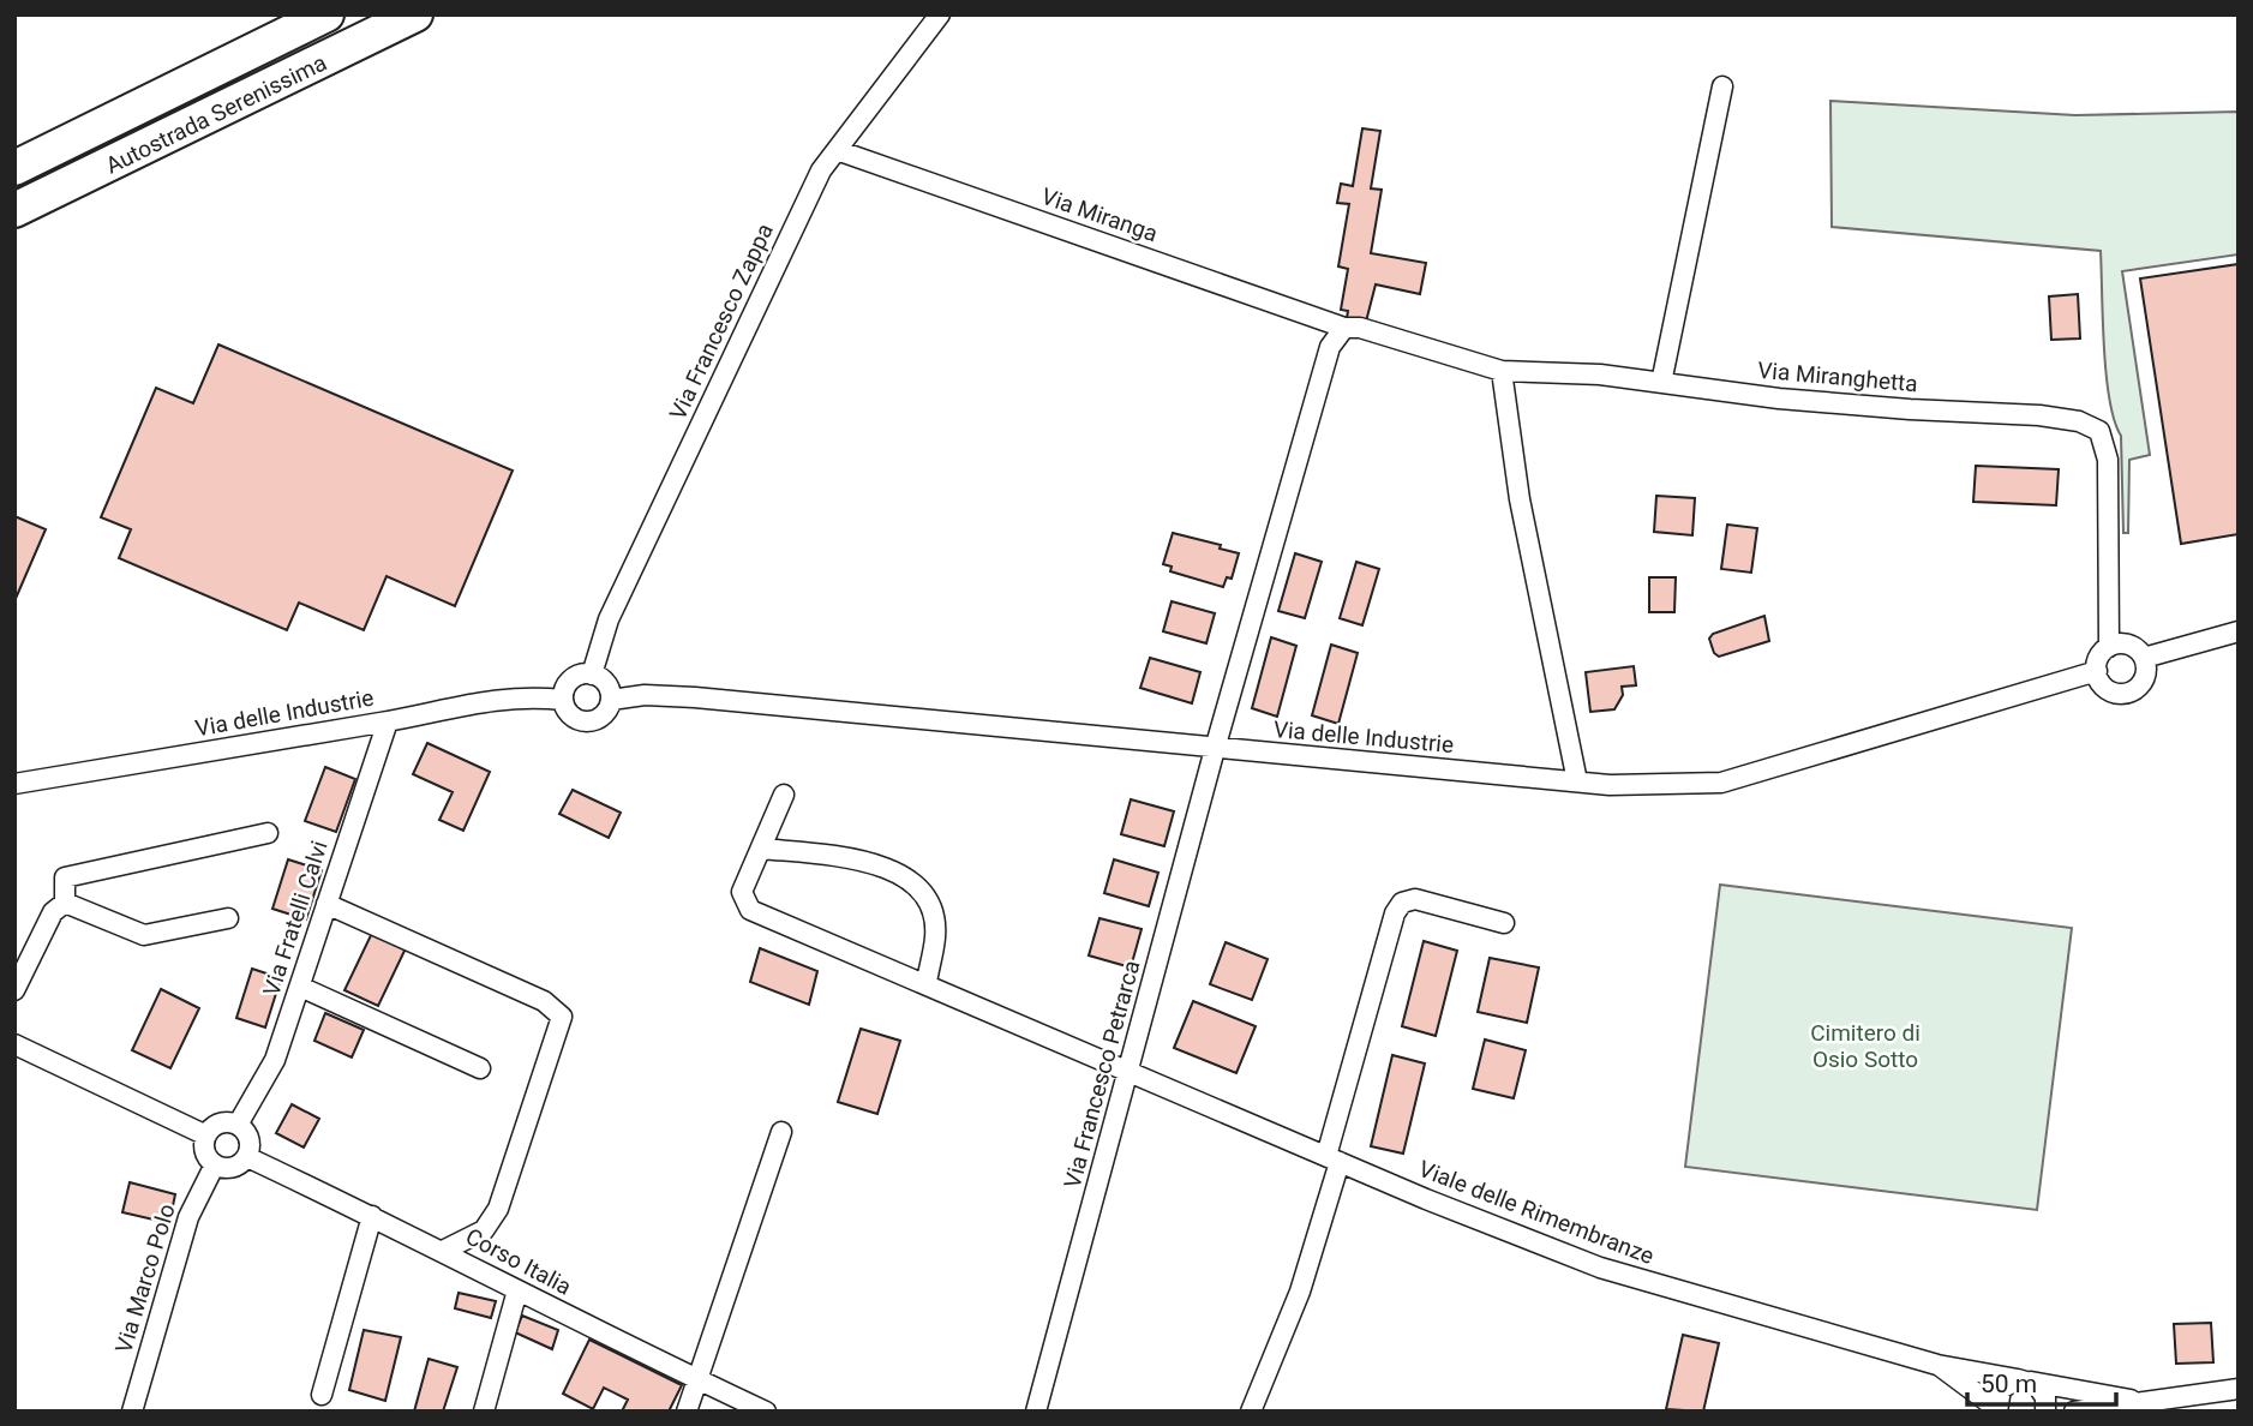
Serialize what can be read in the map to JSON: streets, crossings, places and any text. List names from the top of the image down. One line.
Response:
{"streets":{"highway":["Autostrada Serenissima"],"street":["Via Miranga","Via Francesco Zappa","Via Miranghetta","Via delle Industrie","Via Fratelli Calvi","Via Francesco Petrarca","Viale delle Rimembranze","Corso Italia","Via Marco Polo"]},"crossings":[["Via Miranga","Via Francesco Zappa"],["Via Miranga","Via Miranghetta"],["Via Francesco Zappa","Via delle Industrie"],["Via Miranghetta","Via delle Industrie"],["Via delle Industrie","Via Fratelli Calvi"],["Via delle Industrie","Via Francesco Petrarca"],["Via Fratelli Calvi","Corso Italia"],["Via Fratelli Calvi","Via Marco Polo"],["Via Francesco Petrarca","Viale delle Rimembranze"],["Corso Italia","Via Marco Polo"]],"parks":["Cimitero di Osio Sotto"],"scale_bar":"50 m"}
